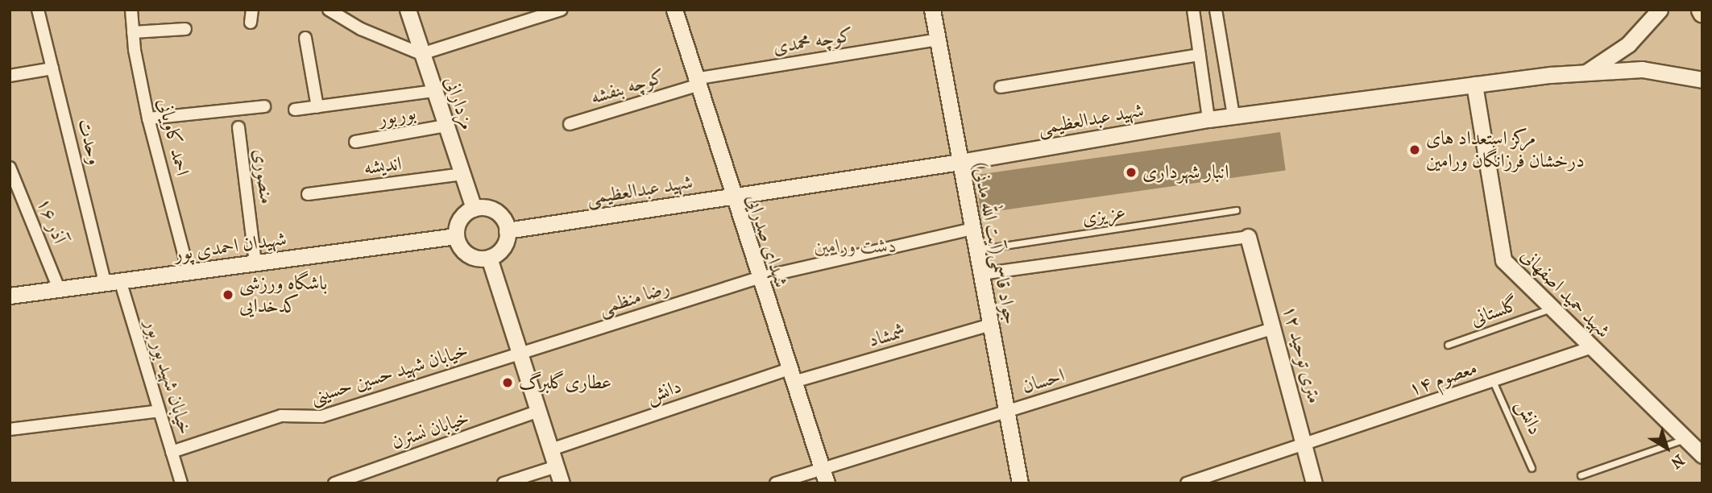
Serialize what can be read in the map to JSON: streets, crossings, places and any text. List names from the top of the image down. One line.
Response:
{"streets":{"street":["کوچه محمدی","کوچه بنفشه","مزدارانی","بوربور","شهید عبدالعظیمی","احمد کاویانی","وحدت","اندیشه","منصوری","۱۶ آذر","شهدای صدرایی","جواد قاسمی(آیت الله مدنی)","شهیدان احمدی پور","شهید حمید اصفهانی","رضا منظمی","شمشاد","۱۲ متری توحید","خیابان شهید حسین حسینی","خیابان شهید بور بور","۱۴ معصوم","احسان","دانش","خیابان نسترن"],"lane":["عزیزی","گلستانی"]},"crossings":[["کوچه محمدی","کوچه بنفشه"],["کوچه محمدی","شهدای صدرایی"],["کوچه محمدی","جواد قاسمی(آیت الله مدنی)"],["کوچه بنفشه","شهدای صدرایی"],["مزدارانی","بوربور"],["مزدارانی","شهید عبدالعظیمی"],["مزدارانی","اندیشه"],["مزدارانی","شهیدان احمدی پور"],["شهید عبدالعظیمی","شهدای صدرایی"],["شهید عبدالعظیمی","جواد قاسمی(آیت الله مدنی)"],["شهید عبدالعظیمی","شهیدان احمدی پور"],["شهید عبدالعظیمی","شهید حمید اصفهانی"],["احمد کاویانی","شهیدان احمدی پور"],["وحدت","شهیدان احمدی پور"],["وحدت","خیابان شهید بور بور"],["منصوری","شهیدان احمدی پور"],["عزیزی","جواد قاسمی(آیت الله مدنی)"],["۱۶ آذر","شهیدان احمدی پور"],["شهدای صدرایی","رضا منظمی"],["شهدای صدرایی","شمشاد"],["شهدای صدرایی","احسان"],["شهدای صدرایی","دانش"],["جواد قاسمی(آیت الله مدنی)","رضا منظمی"],["جواد قاسمی(آیت الله مدنی)","شمشاد"],["جواد قاسمی(آیت الله مدنی)","احسان"],["شهیدان احمدی پور","خیابان شهید بور بور"],["شهید حمید اصفهانی","گلستانی"],["شهید حمید اصفهانی","۱۴ معصوم"],["رضا منظمی","خیابان شهید حسین حسینی"],["شمشاد","دانش"],["۱۲ متری توحید","۱۴ معصوم"],["۱۲ متری توحید","احسان"],["خیابان شهید حسین حسینی","خیابان شهید بور بور"],["۱۴ معصوم","دانش"]],"parks":["دشت ورامین"],"places":["مرکز استعداد های درخشان فرزانگان ورامین","انبار شهرداری","باشگاه ورزشی کدخدایی","عطاری‌گلبرگ"],"north":"bottom right"}
